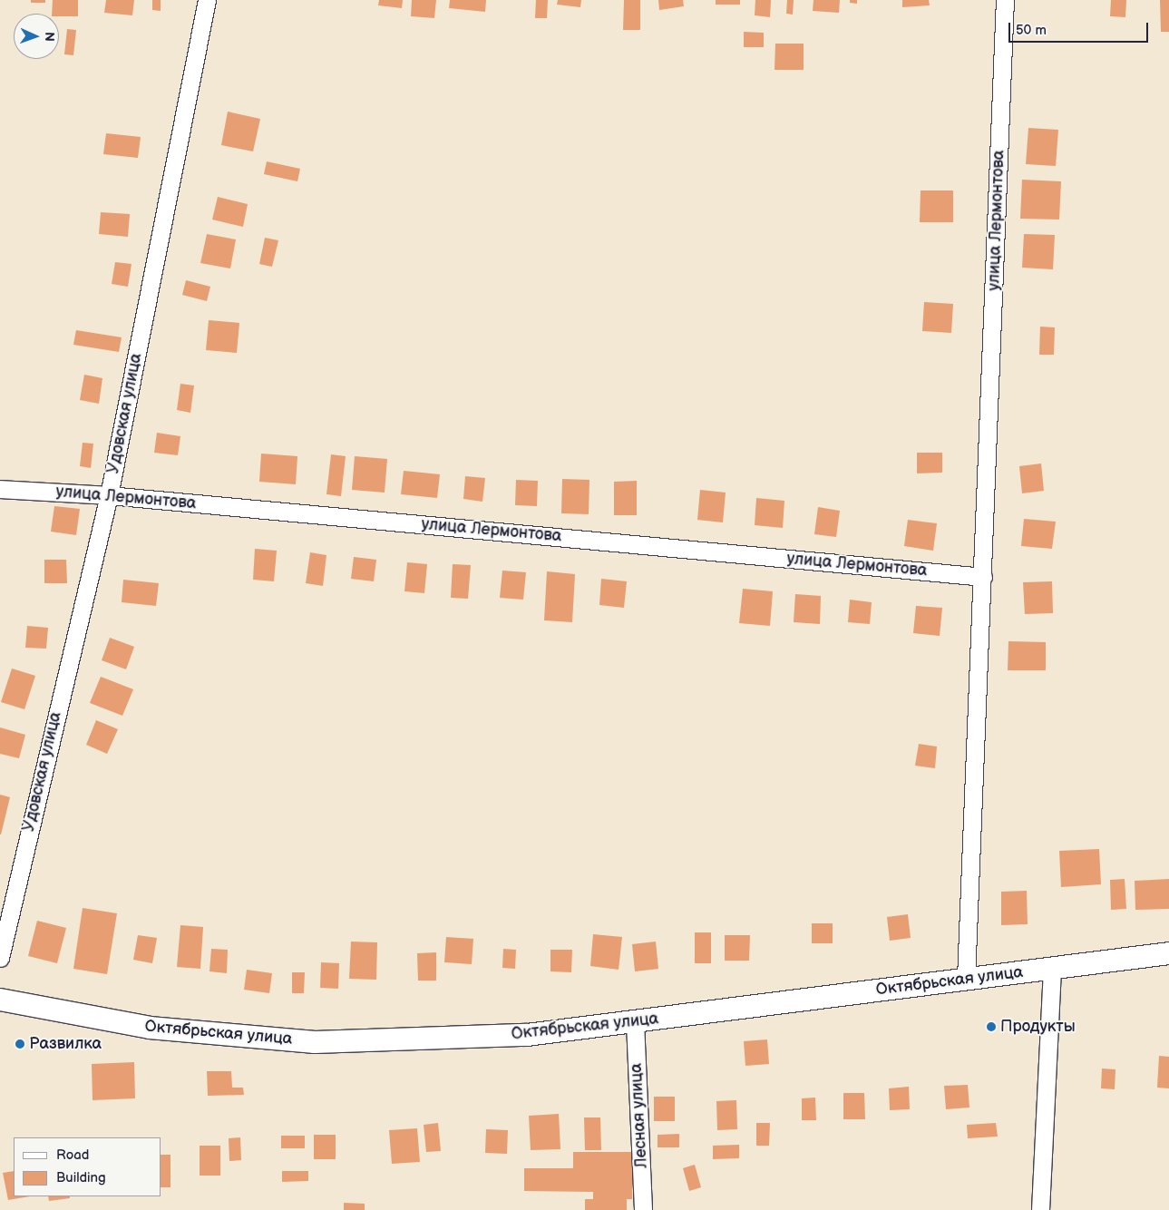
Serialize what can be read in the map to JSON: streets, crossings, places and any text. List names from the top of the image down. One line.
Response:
{"streets":{"street":["улица Лермонтова","Удовская улица","Октябрьская улица","Лесная улица"]},"crossings":[["улица Лермонтова","Удовская улица"],["улица Лермонтова","Октябрьская улица"],["Октябрьская улица","Лесная улица"]],"places":["Продукты","Развилка"],"legend":["Road","Building"],"scale_bar":"50 m","north":"right"}
